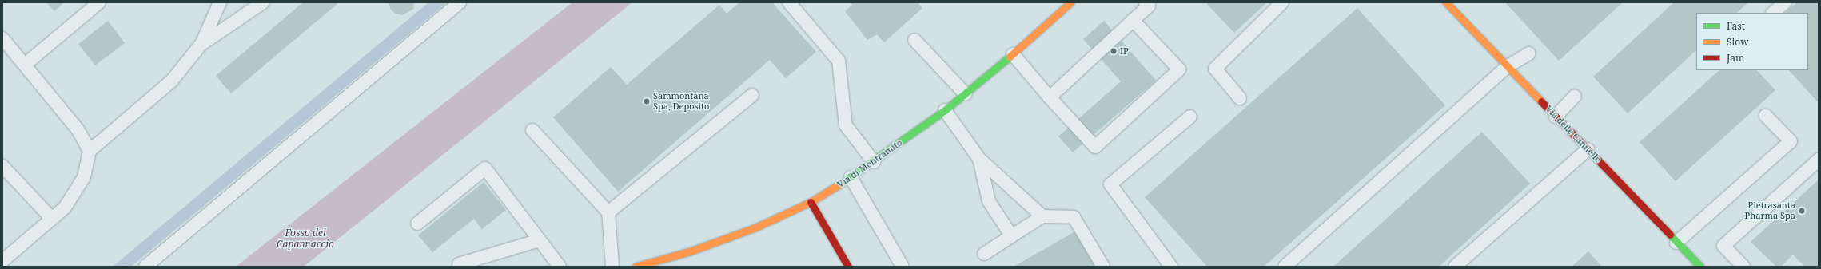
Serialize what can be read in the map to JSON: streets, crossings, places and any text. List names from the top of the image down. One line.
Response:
{"streets":{"main road":["Via delle Cannelle","Via di Montramito"]},"water":["Fosso del Capannaccio"],"places":["IP","Sammontana Spa, Deposito","Pietrasanta Pharma Spa"],"legend":["Fast","Slow","Jam"]}
